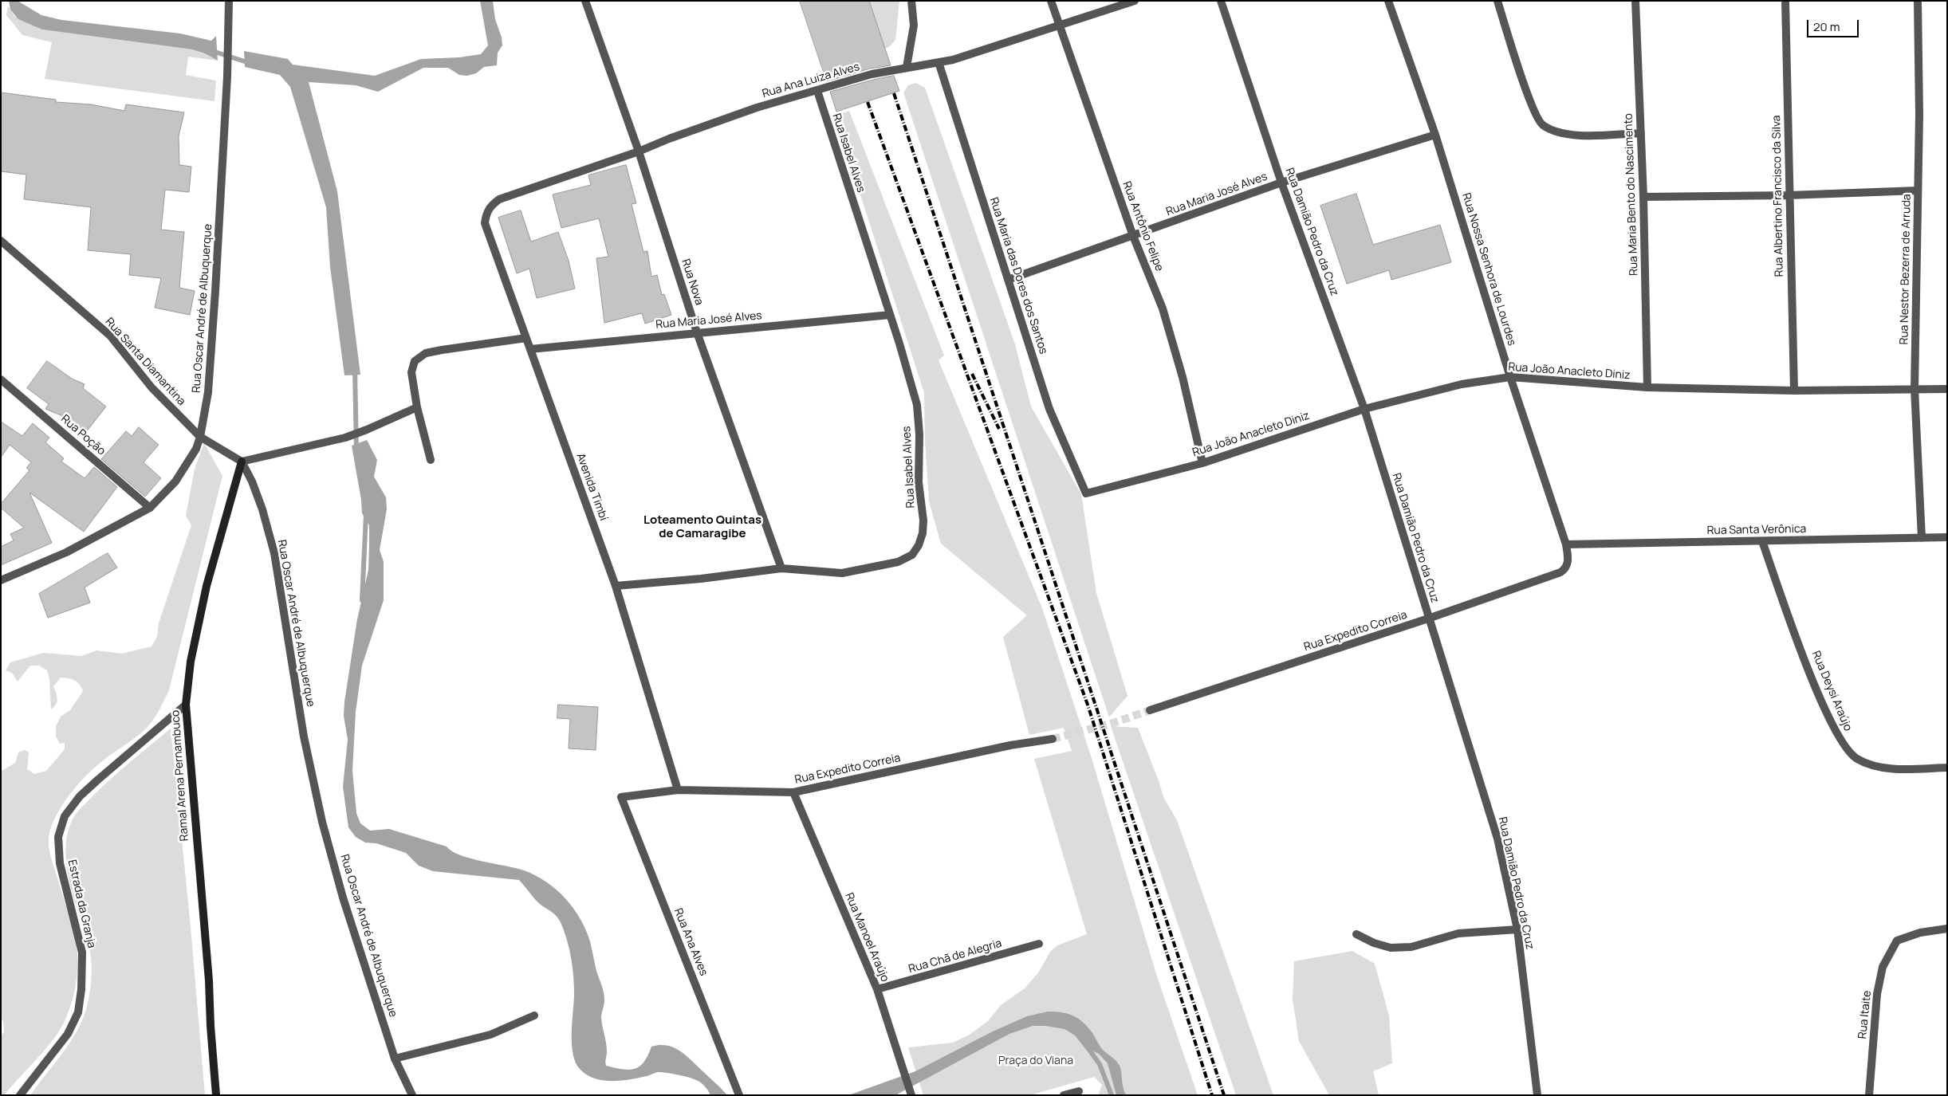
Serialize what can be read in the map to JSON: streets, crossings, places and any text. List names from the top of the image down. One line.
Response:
{"streets":{"main road":["Ramal Arena Pernambuco"],"street":["Rua Ana Luiza Alves","Rua Isabel Alves","Rua Maria José Alves","Rua Maria Bento do Nascimento","Rua Albertino Francisco da Silva","Rua Antônio Felipe","Rua Damião Pedro da Cruz","Rua Nossa Senhora de Lourdes","Rua Nestor Bezerra de Arruda","Rua Maria das Dores dos Santos","Rua Nova","Rua Oscar André de Albuquerque","Rua Santa Diamantina","Rua João Anacleto Diniz","Rua Poção","Avenida Timbí","Rua Santa Verônica","Rua Expedito Correia","Rua Deysi Araújo","Estrada da Granja","Rua Manoel Araújo","Rua Ana Alves","Rua Chã de Alegria","Rua Itaite"]},"crossings":[["Rua Ana Luiza Alves","Rua Isabel Alves"],["Rua Ana Luiza Alves","Rua Antônio Felipe"],["Rua Ana Luiza Alves","Rua Maria das Dores dos Santos"],["Rua Ana Luiza Alves","Rua Nova"],["Rua Ana Luiza Alves","Avenida Timbí"],["Rua Isabel Alves","Rua Maria José Alves"],["Rua Isabel Alves","Rua Nova"],["Rua Isabel Alves","Avenida Timbí"],["Rua Maria José Alves","Rua Antônio Felipe"],["Rua Maria José Alves","Rua Damião Pedro da Cruz"],["Rua Maria José Alves","Rua Nossa Senhora de Lourdes"],["Rua Maria José Alves","Rua Maria das Dores dos Santos"],["Rua Maria José Alves","Rua Nova"],["Rua Maria José Alves","Avenida Timbí"],["Rua Maria Bento do Nascimento","Rua João Anacleto Diniz"],["Rua Albertino Francisco da Silva","Rua João Anacleto Diniz"],["Rua Antônio Felipe","Rua João Anacleto Diniz"],["Rua Damião Pedro da Cruz","Rua João Anacleto Diniz"],["Rua Damião Pedro da Cruz","Rua Expedito Correia"],["Rua Nossa Senhora de Lourdes","Rua João Anacleto Diniz"],["Rua Nossa Senhora de Lourdes","Rua Santa Verônica"],["Rua Nossa Senhora de Lourdes","Rua Expedito Correia"],["Rua Nestor Bezerra de Arruda","Rua João Anacleto Diniz"],["Rua Nestor Bezerra de Arruda","Rua Santa Verônica"],["Rua Maria das Dores dos Santos","Rua João Anacleto Diniz"],["Rua Oscar André de Albuquerque","Rua Santa Diamantina"],["Rua Oscar André de Albuquerque","Rua Poção"],["Rua Oscar André de Albuquerque","Ramal Arena Pernambuco"],["Avenida Timbí","Rua Expedito Correia"],["Rua Santa Verônica","Rua Deysi Araújo"],["Rua Expedito Correia","Rua Manoel Araújo"],["Rua Expedito Correia","Rua Ana Alves"],["Ramal Arena Pernambuco","Estrada da Granja"],["Rua Manoel Araújo","Rua Chã de Alegria"]],"districts":["Loteamento Quintas de Camaragibe"],"parks":["Praça do Viana"],"scale_bar":"20 m"}
